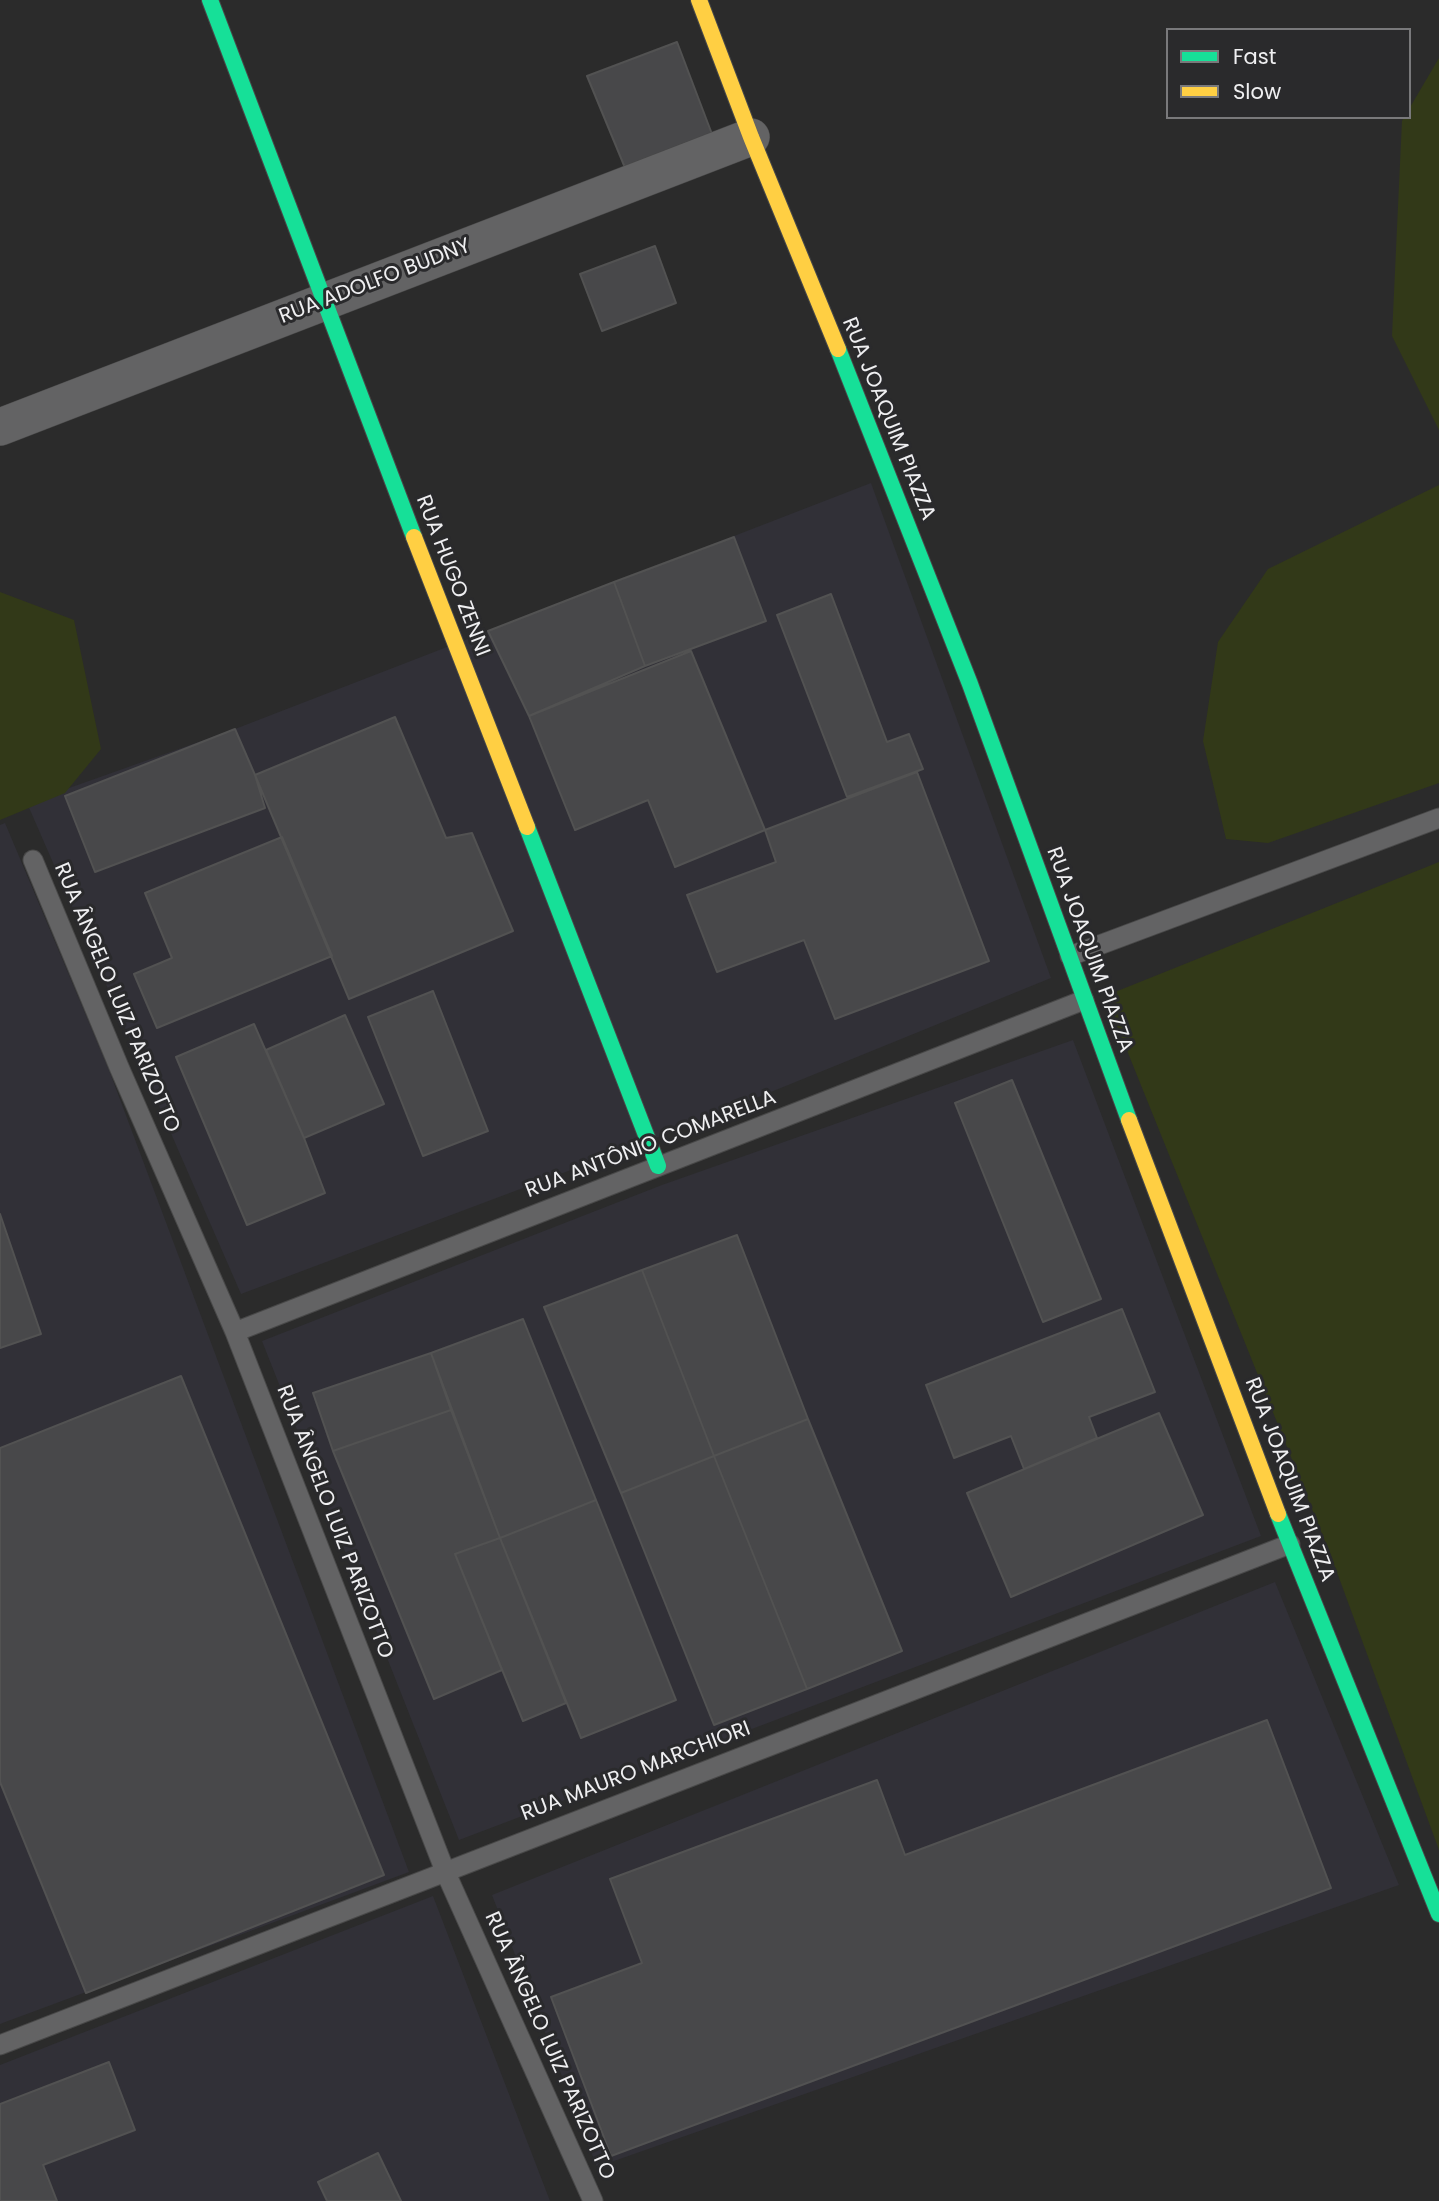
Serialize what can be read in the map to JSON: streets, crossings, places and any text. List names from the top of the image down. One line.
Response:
{"streets":{"street":["RUA ADOLFO BUDNY","RUA JOAQUIM PIAZZA","RUA HUGO ZENNI"],"lane":["RUA ÂNGELO LUIZ PARIZOTTO","RUA ANTÔNIO COMARELLA","RUA MAURO MARCHIORI"]},"crossings":[["RUA ADOLFO BUDNY","RUA JOAQUIM PIAZZA"],["RUA ADOLFO BUDNY","RUA HUGO ZENNI"],["RUA JOAQUIM PIAZZA","RUA ANTÔNIO COMARELLA"],["RUA JOAQUIM PIAZZA","RUA MAURO MARCHIORI"],["RUA HUGO ZENNI","RUA ANTÔNIO COMARELLA"],["RUA ÂNGELO LUIZ PARIZOTTO","RUA ANTÔNIO COMARELLA"],["RUA ÂNGELO LUIZ PARIZOTTO","RUA MAURO MARCHIORI"]],"legend":["Fast","Slow"]}
